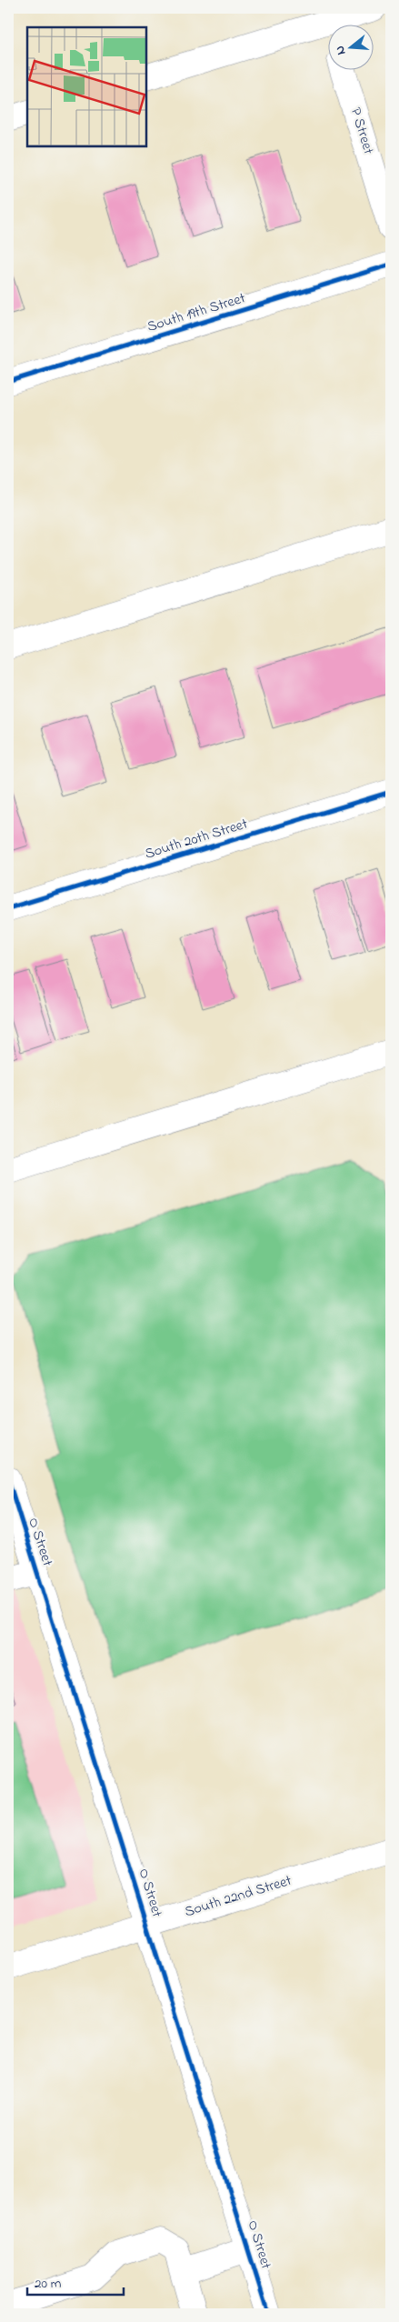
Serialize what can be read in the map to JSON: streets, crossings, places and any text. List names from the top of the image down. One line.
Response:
{"streets":{"street":["P Street","South 19th Street","South 20th Street","O Street","South 22nd Street"]},"crossings":[["O Street","South 22nd Street"]],"scale_bar":"20 m","north":"left"}
